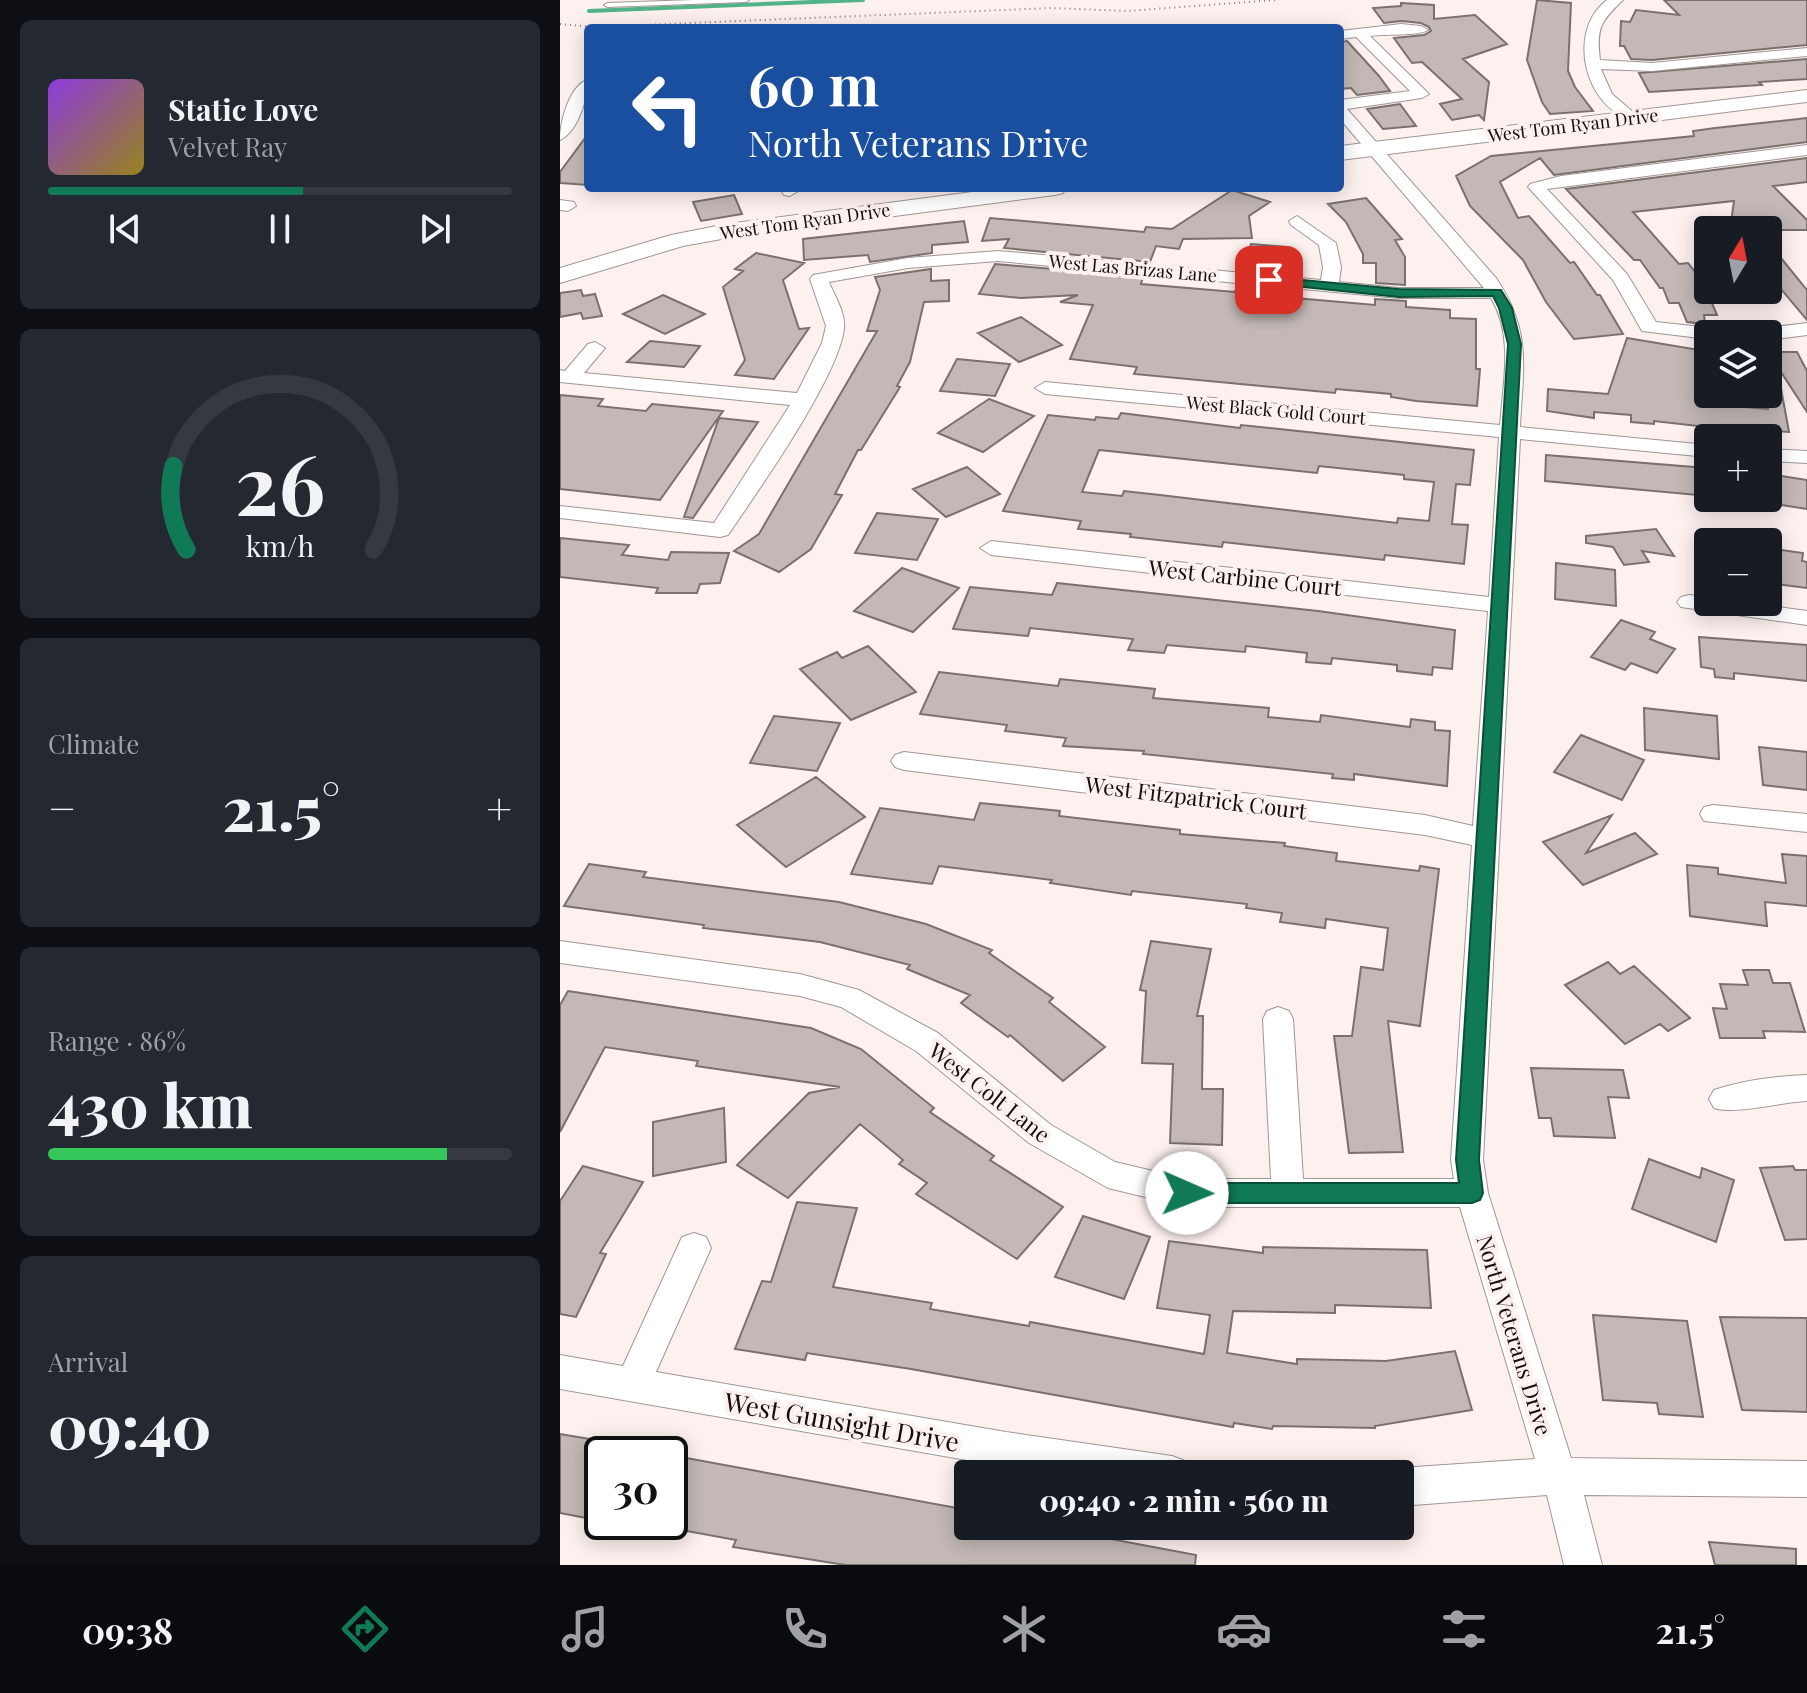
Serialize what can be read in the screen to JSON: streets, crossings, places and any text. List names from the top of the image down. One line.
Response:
{"streets":{"street":["West Tom Ryan Drive","West Las Brizas Lane","West Black Gold Court","West Carbine Court","West Fitzpatrick Court","West Colt Lane","North Veterans Drive","West Gunsight Drive"]},"crossings":[["West Tom Ryan Drive","North Veterans Drive"],["West Las Brizas Lane","North Veterans Drive"],["West Black Gold Court","North Veterans Drive"],["West Carbine Court","North Veterans Drive"],["West Fitzpatrick Court","North Veterans Drive"],["West Colt Lane","North Veterans Drive"]],"north":"top","page":{"turn":["60 m","North Veterans Drive"],"song":["Static Love","Velvet Ray"],"map_buttons":["+","−"],"tile":["Climate",["Range · 86%","430 km"],["Arrival","09:40"]],"heat":["−","21.5°","+"],"limit":"30","trip":"09:40 · 2 min · 560 m","tabs":["09:38","21.5°"],"gauge":["26","km/h"]}}
